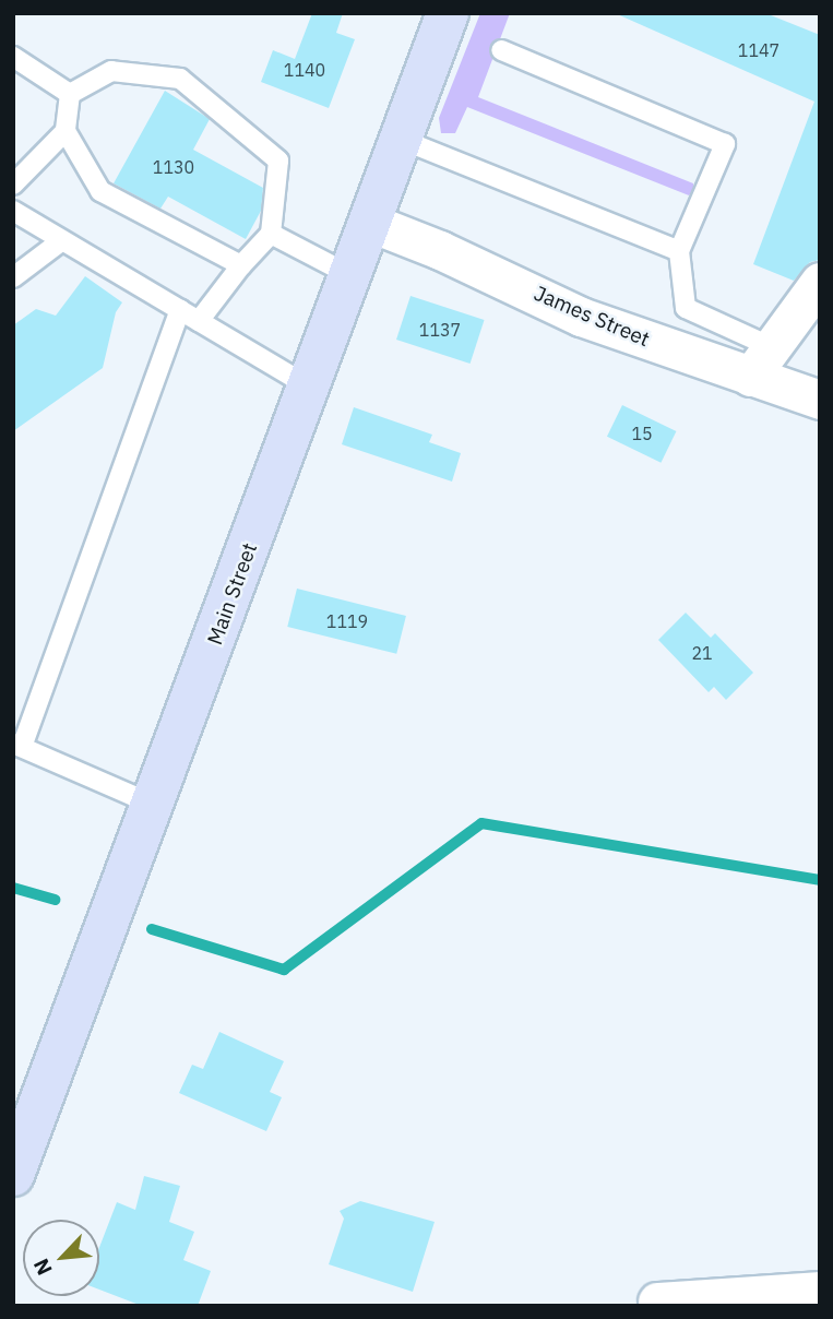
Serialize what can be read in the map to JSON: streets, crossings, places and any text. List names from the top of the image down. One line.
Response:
{"streets":{"main road":["Main Street"],"street":["James Street"]},"crossings":[["James Street","Main Street"]],"house_numbers":["1147","1140","1130","1137","15","1119","21"],"north":"bottom left"}
